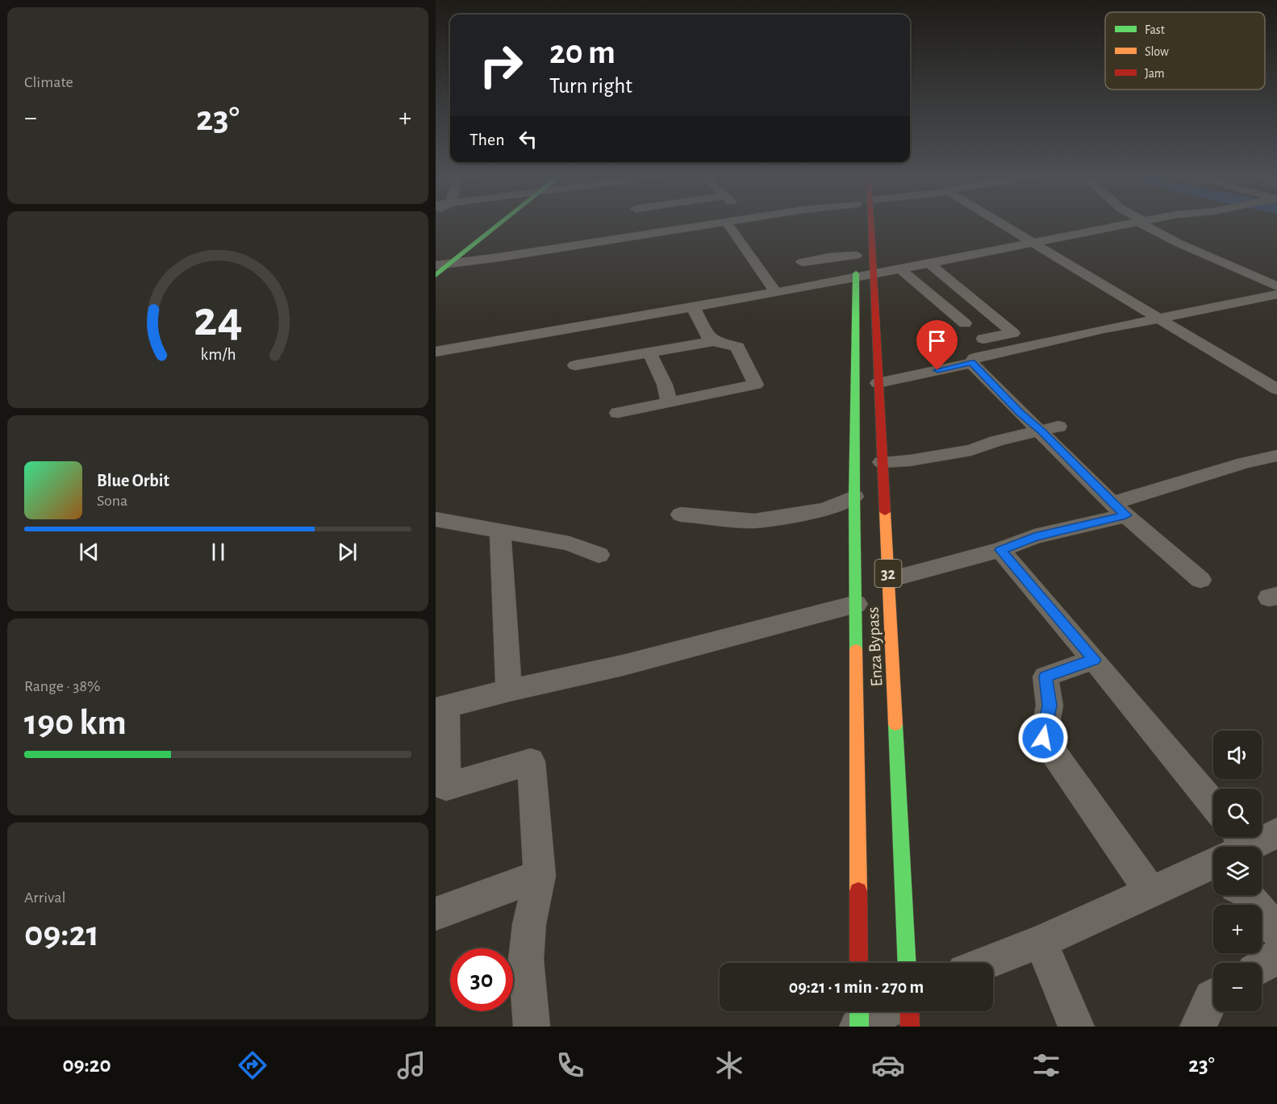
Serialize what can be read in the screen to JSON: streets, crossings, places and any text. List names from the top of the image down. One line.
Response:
{"streets":{"main road":["32","Enza Bypass"]},"legend":["Fast","Slow","Jam"],"page":{"tile":["Climate",["Range · 38%","190 km"],["Arrival","09:21"]],"turn":["20 m","Turn right"],"heat":["−","23°","+"],"then":"Then","song":["Blue Orbit","Sona"],"map_buttons":["+","−"],"limit":"30","trip":"09:21 · 1 min · 270 m","tabs":["09:20","23°"],"gauge":["24","km/h"]}}
